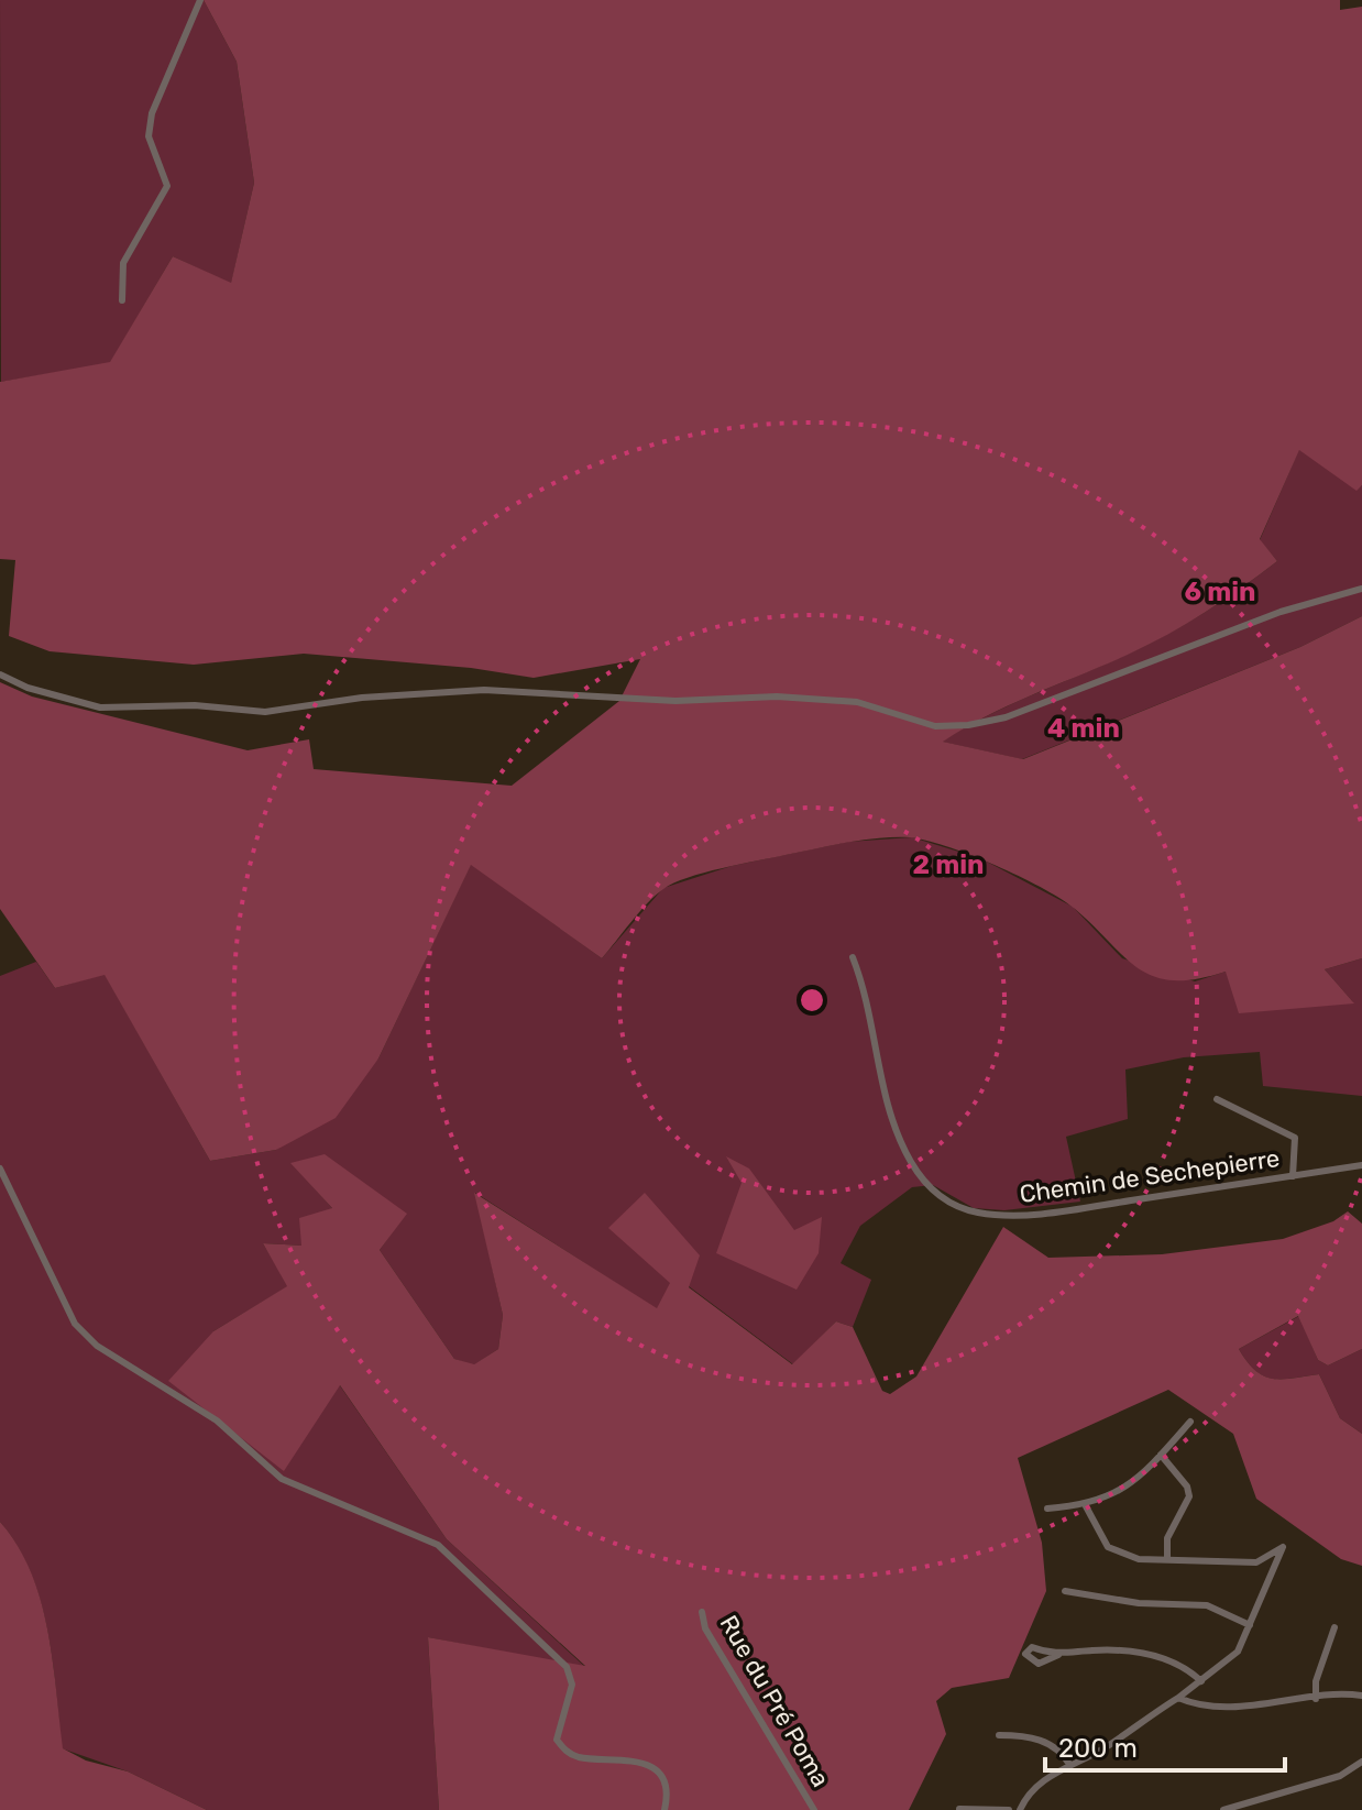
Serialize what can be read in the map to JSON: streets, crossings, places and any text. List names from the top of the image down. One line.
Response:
{"streets":{"street":["Chemin de Sechepierre","Rue du Pré Poma"]},"scale_bar":"200 m","rings":["6 min","4 min","2 min"]}
